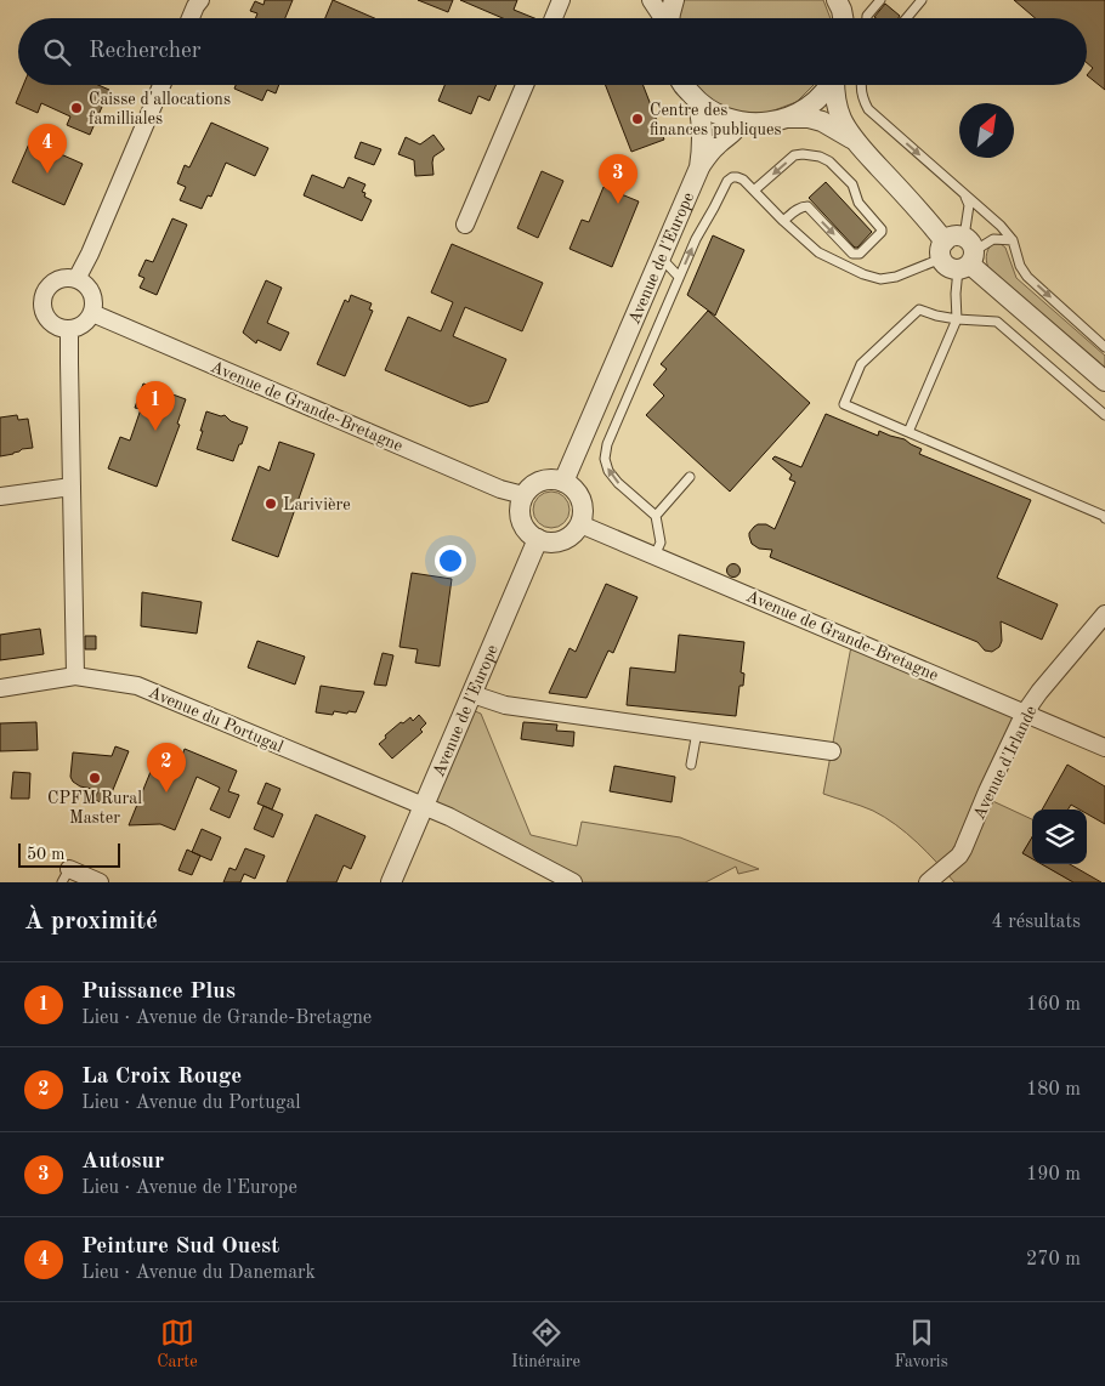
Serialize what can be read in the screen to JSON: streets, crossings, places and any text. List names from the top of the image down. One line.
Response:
{"streets":{"street":["Avenue de l'Europe","Avenue de Grande-Bretagne","Avenue du Portugal","Avenue d'Irlande"]},"crossings":[["Avenue de l'Europe","Avenue de Grande-Bretagne"],["Avenue de l'Europe","Avenue du Portugal"],["Avenue de Grande-Bretagne","Avenue d'Irlande"]],"places":["Caisse d'allocations familliales","Centre des finances publiques","Larivière","CPFM Rural Master"],"scale_bar":"50 m","north":"top right","page":{"search":"Rechercher","pins":["4","3","1","2"],"scale":"50 m","heading":["À proximité","4 résultats"],"list":[{"mark":"1","name":"Puissance Plus","note":"Lieu · Avenue de Grande-Bretagne","value":"160 m"},{"mark":"2","name":"La Croix Rouge","note":"Lieu · Avenue du Portugal","value":"180 m"},{"mark":"3","name":"Autosur","note":"Lieu · Avenue de l'Europe","value":"190 m"},{"mark":"4","name":"Peinture Sud Ouest","note":"Lieu · Avenue du Danemark","value":"270 m"}],"nav":["Carte","Itinéraire","Favoris"]}}
